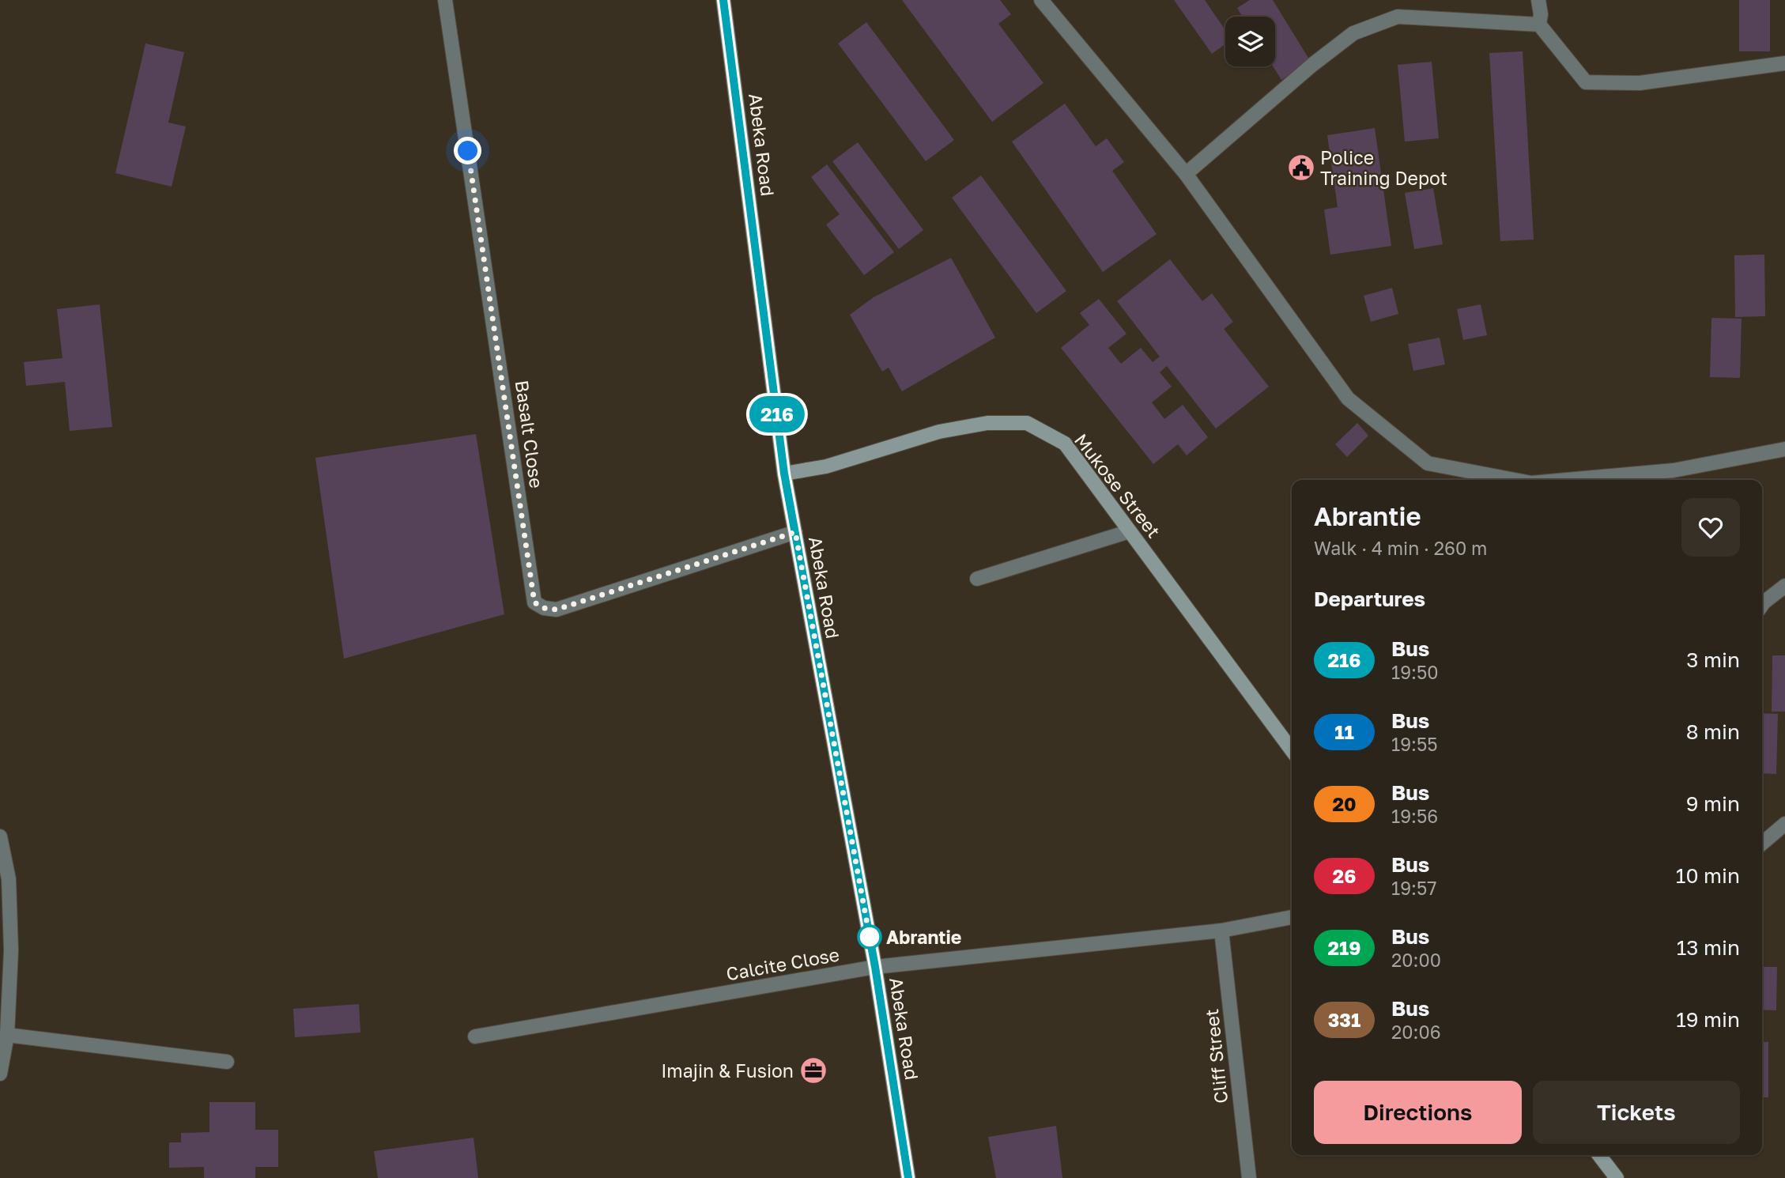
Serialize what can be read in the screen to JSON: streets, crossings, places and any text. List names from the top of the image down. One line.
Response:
{"streets":{"street":["Abeka Road","Basalt Close","Mukose Street","Calcite Close","Cliff Street"]},"crossings":[["Abeka Road","Basalt Close"],["Abeka Road","Mukose Street"],["Abeka Road","Calcite Close"],["Calcite Close","Cliff Street"]],"places":{"public building":["Police Training Depot"],"other":["Abrantie"],"office":["Imajin & Fusion"]},"lines":["bus line 216"],"page":{"on_map":"216","heading":[["Abrantie","Walk · 4 min · 260 m"],"Departures"],"list":[{"mark":"216","name":"Bus","note":"19:50","value":"3 min"},{"mark":"11","name":"Bus","note":"19:55","value":"8 min"},{"mark":"20","name":"Bus","note":"19:56","value":"9 min"},{"mark":"26","name":"Bus","note":"19:57","value":"10 min"},{"mark":"219","name":"Bus","note":"20:00","value":"13 min"},{"mark":"331","name":"Bus","note":"20:06","value":"19 min"}],"buttons":["Directions","Tickets"]}}
